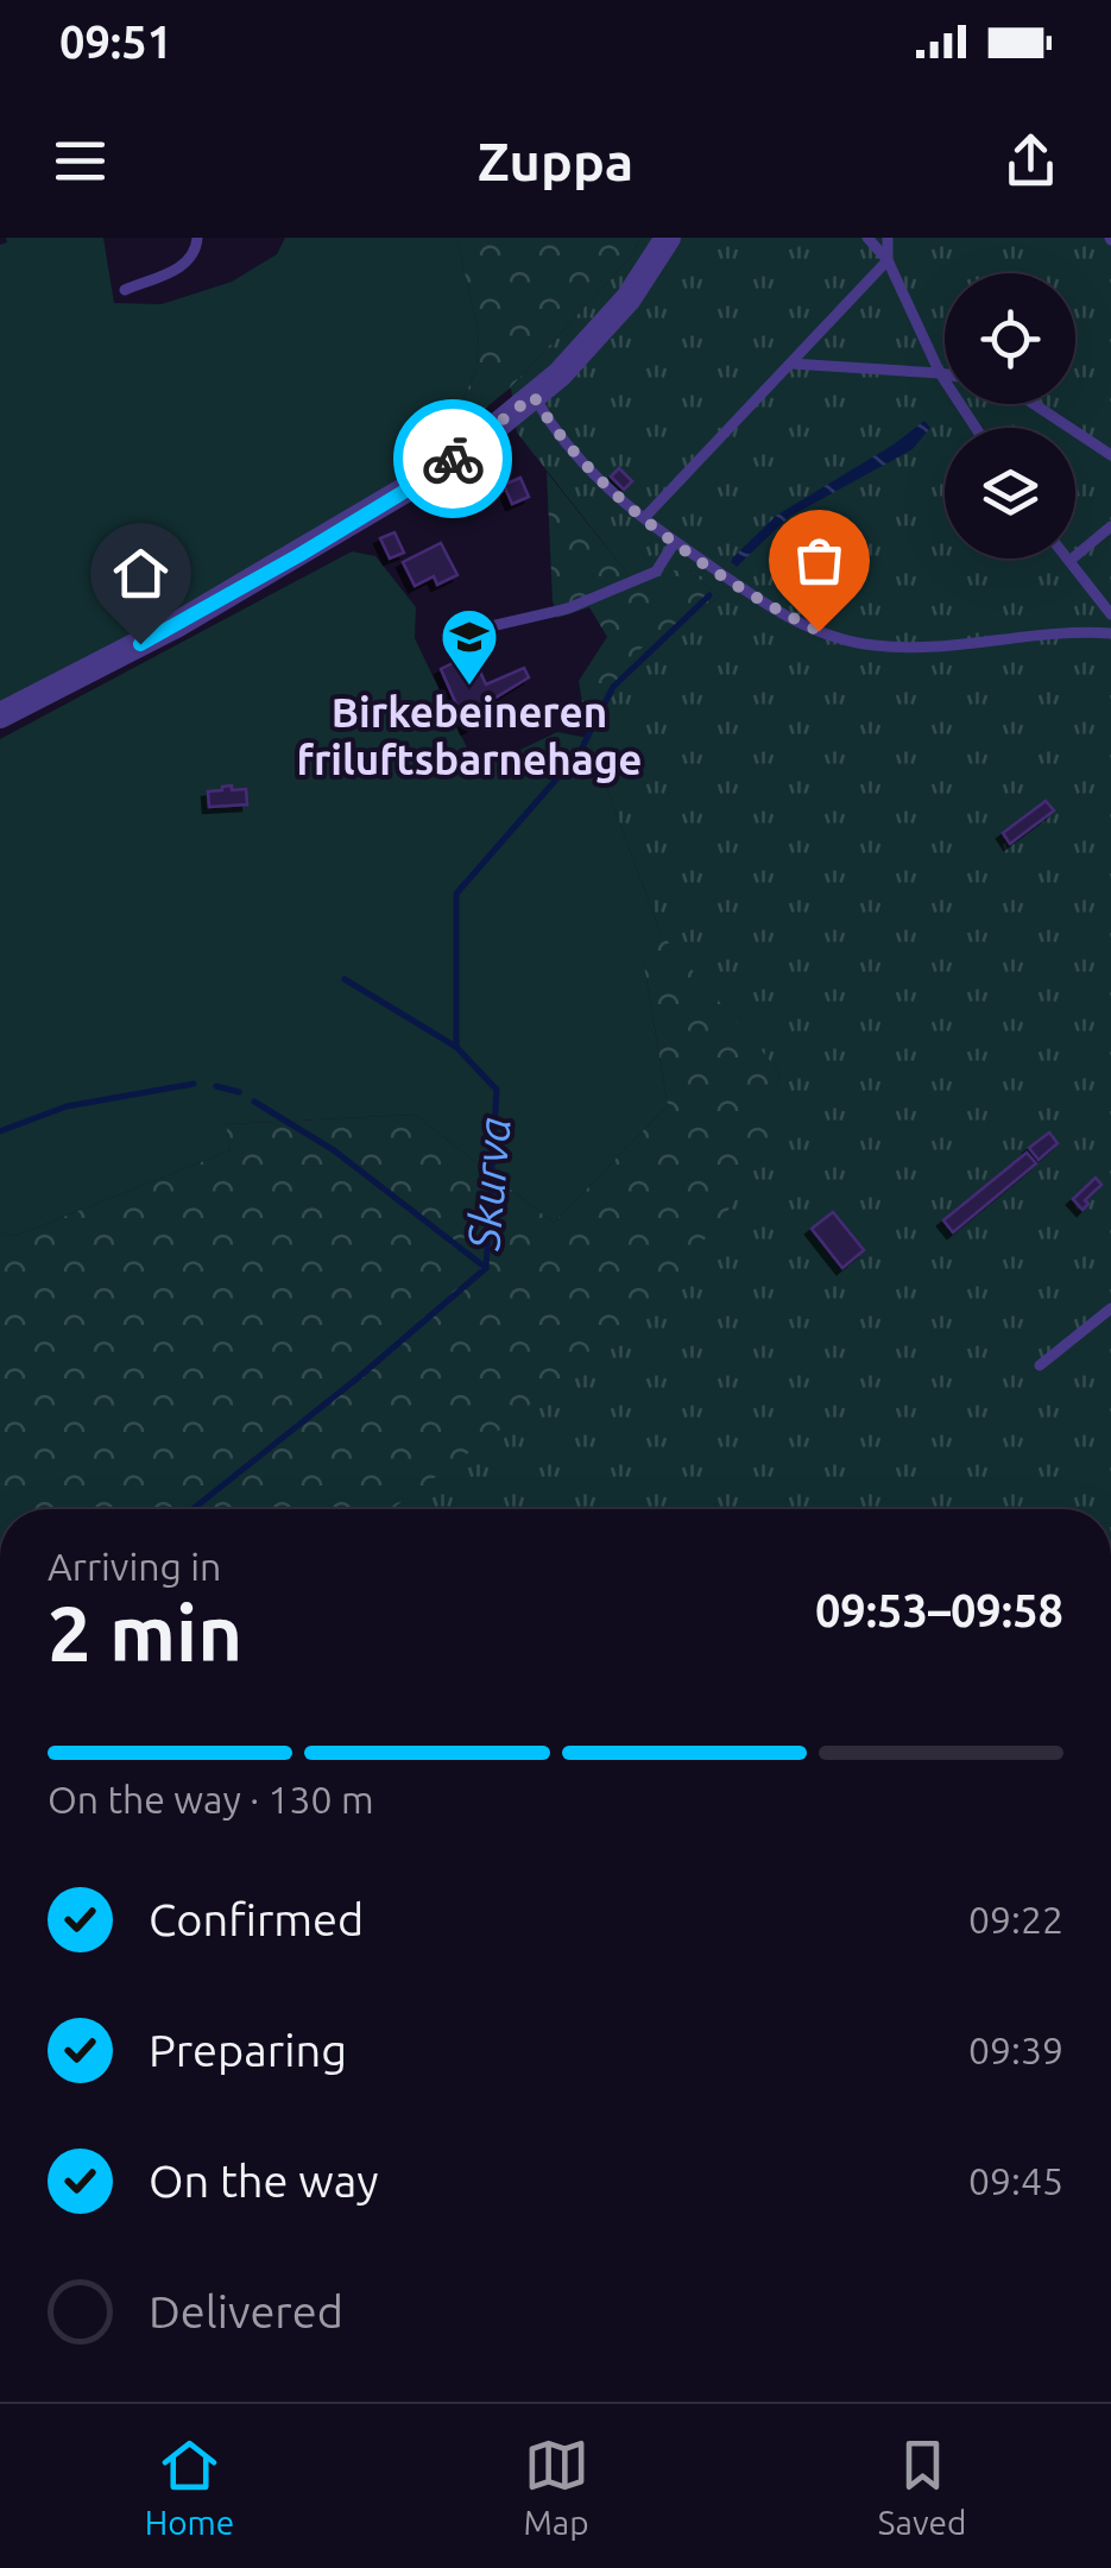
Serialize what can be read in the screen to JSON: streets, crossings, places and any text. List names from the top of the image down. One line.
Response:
{"water":["Skurva"],"places":{"school or university":["Birkebeineren friluftsbarnehage"]},"page":{"status":"09:51","header":"Zuppa","heading":["2 min","Arriving in","09:53–09:58"],"bar":"On the way · 130 m","list":[["Confirmed","09:22"],["Preparing","09:39"],["On the way","09:45"],"Delivered"],"tabs":["Home","Map","Saved"]}}
